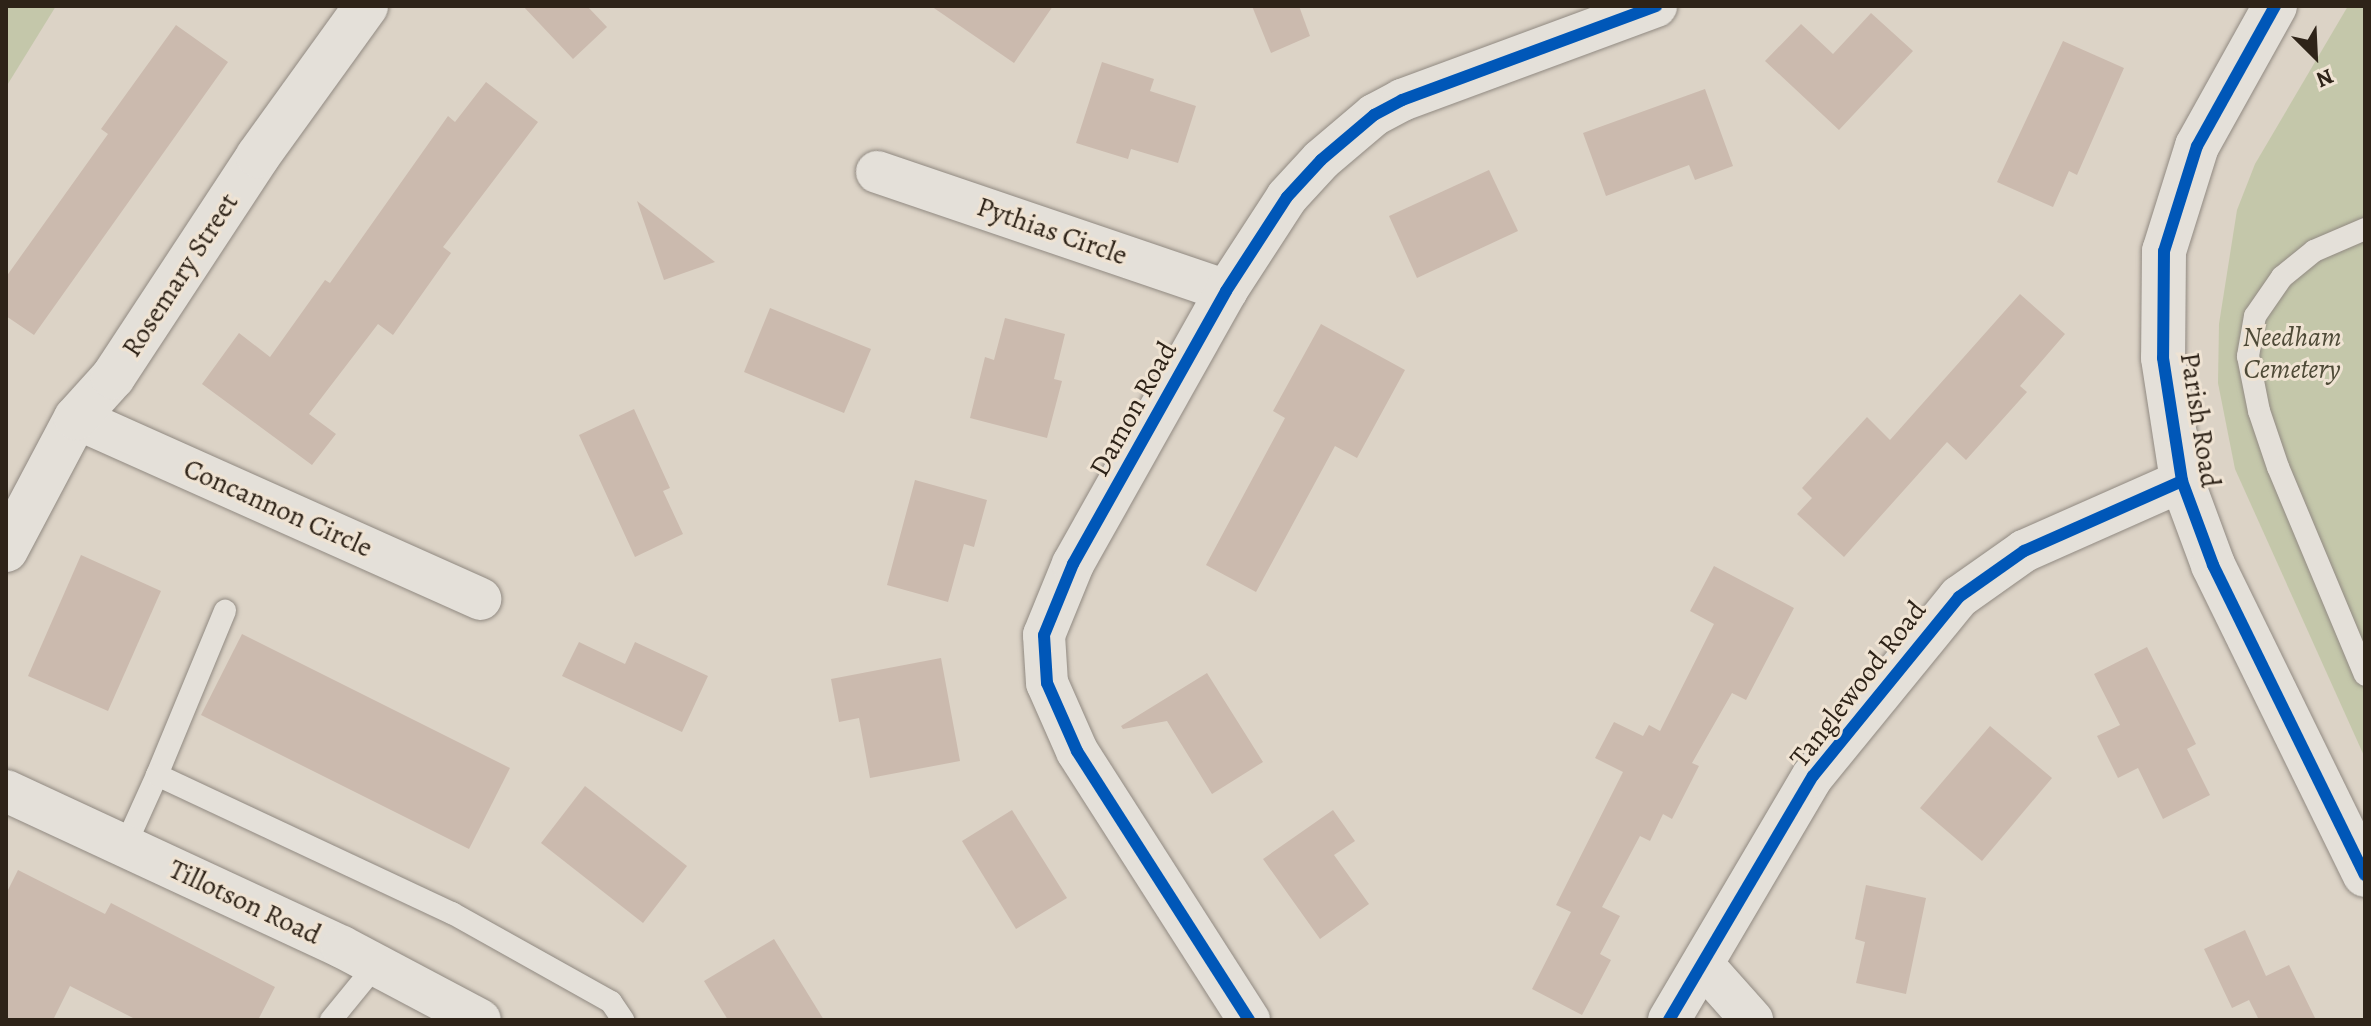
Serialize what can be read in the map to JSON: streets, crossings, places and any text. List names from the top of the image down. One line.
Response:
{"streets":{"street":["Pythias Circle","Rosemary Street","Damon Road","Parish Road","Concannon Circle","Tanglewood Road","Tillotson Road"]},"crossings":[["Pythias Circle","Damon Road"],["Rosemary Street","Concannon Circle"],["Parish Road","Tanglewood Road"]],"parks":["Needham Cemetery"],"north":"bottom right"}
